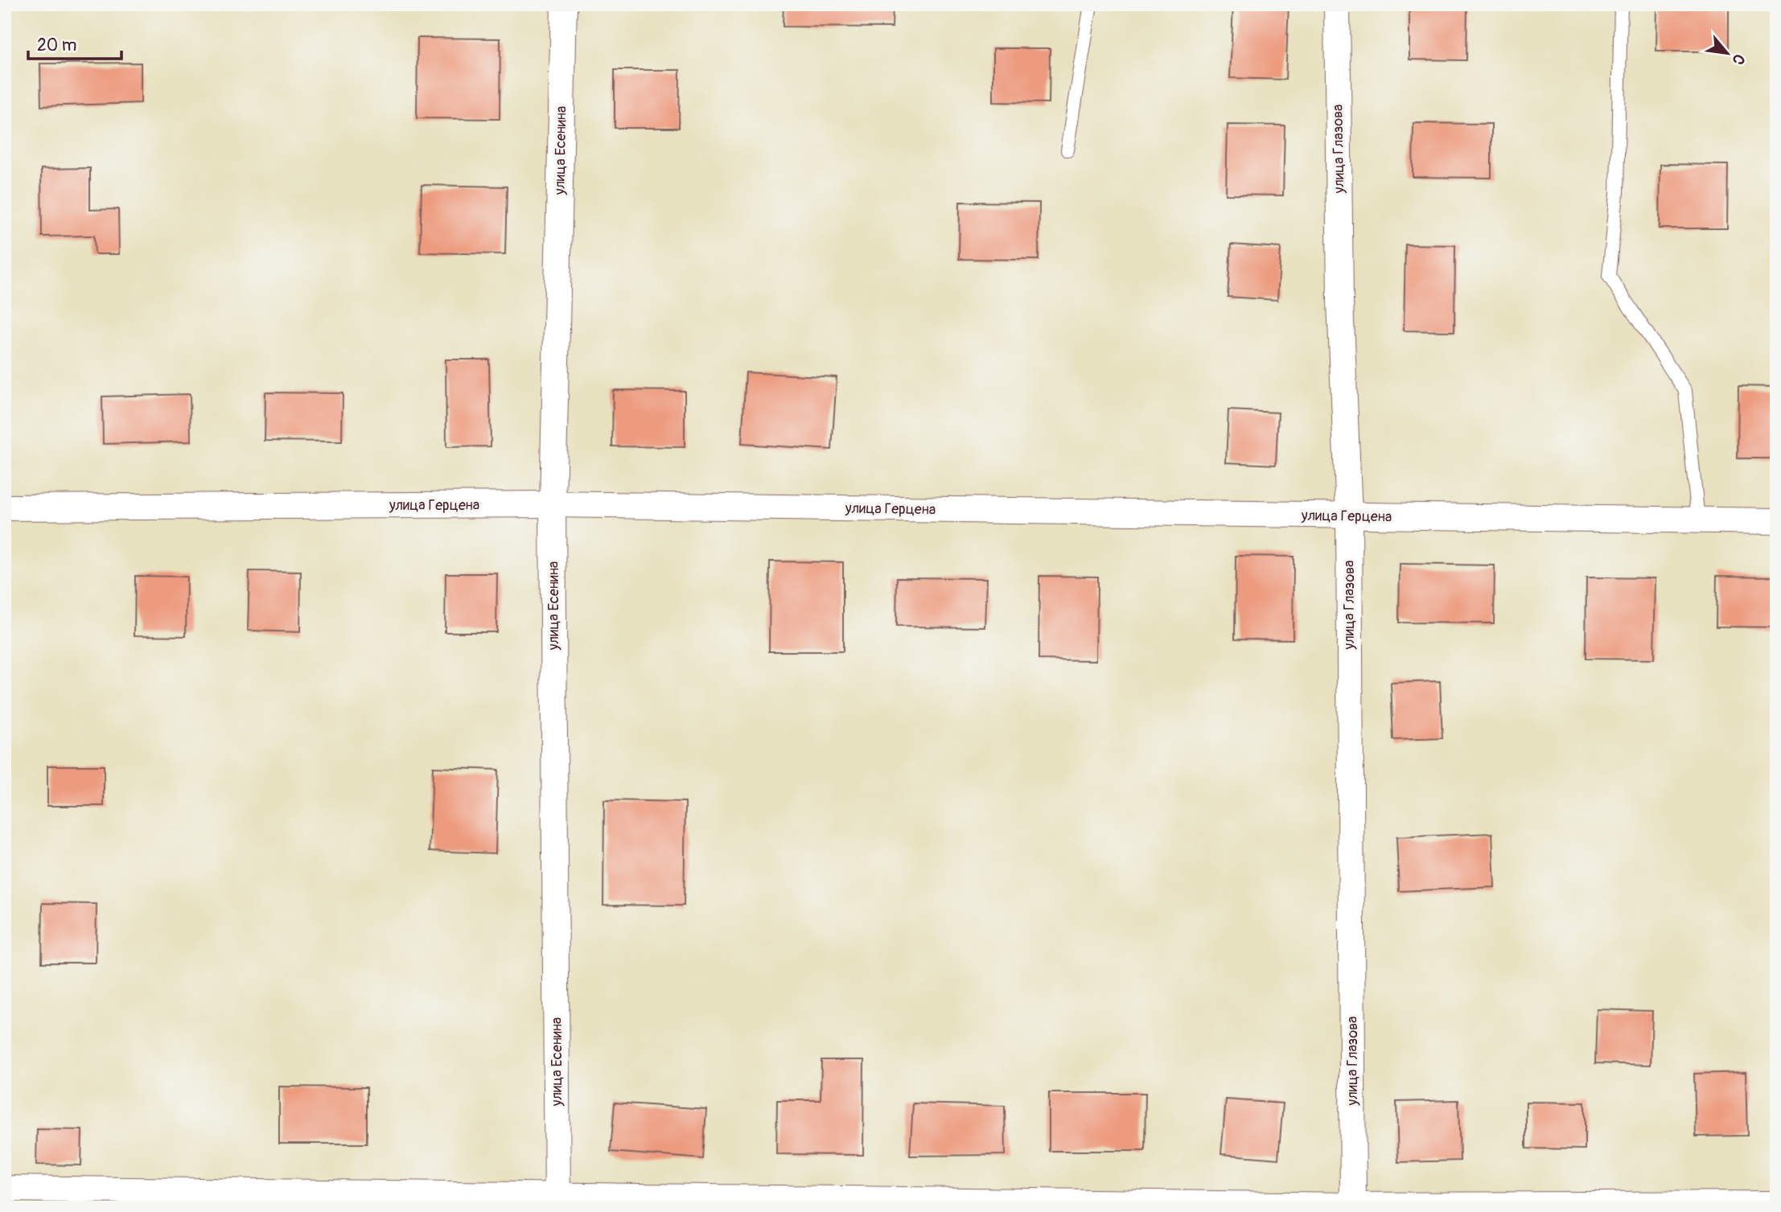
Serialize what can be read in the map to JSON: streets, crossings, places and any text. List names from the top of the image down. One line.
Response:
{"streets":{"street":["улица Глазова","улица Есенина","улица Герцена"]},"crossings":[["улица Глазова","улица Герцена"],["улица Есенина","улица Герцена"]],"scale_bar":"20 m","north":"bottom right"}
